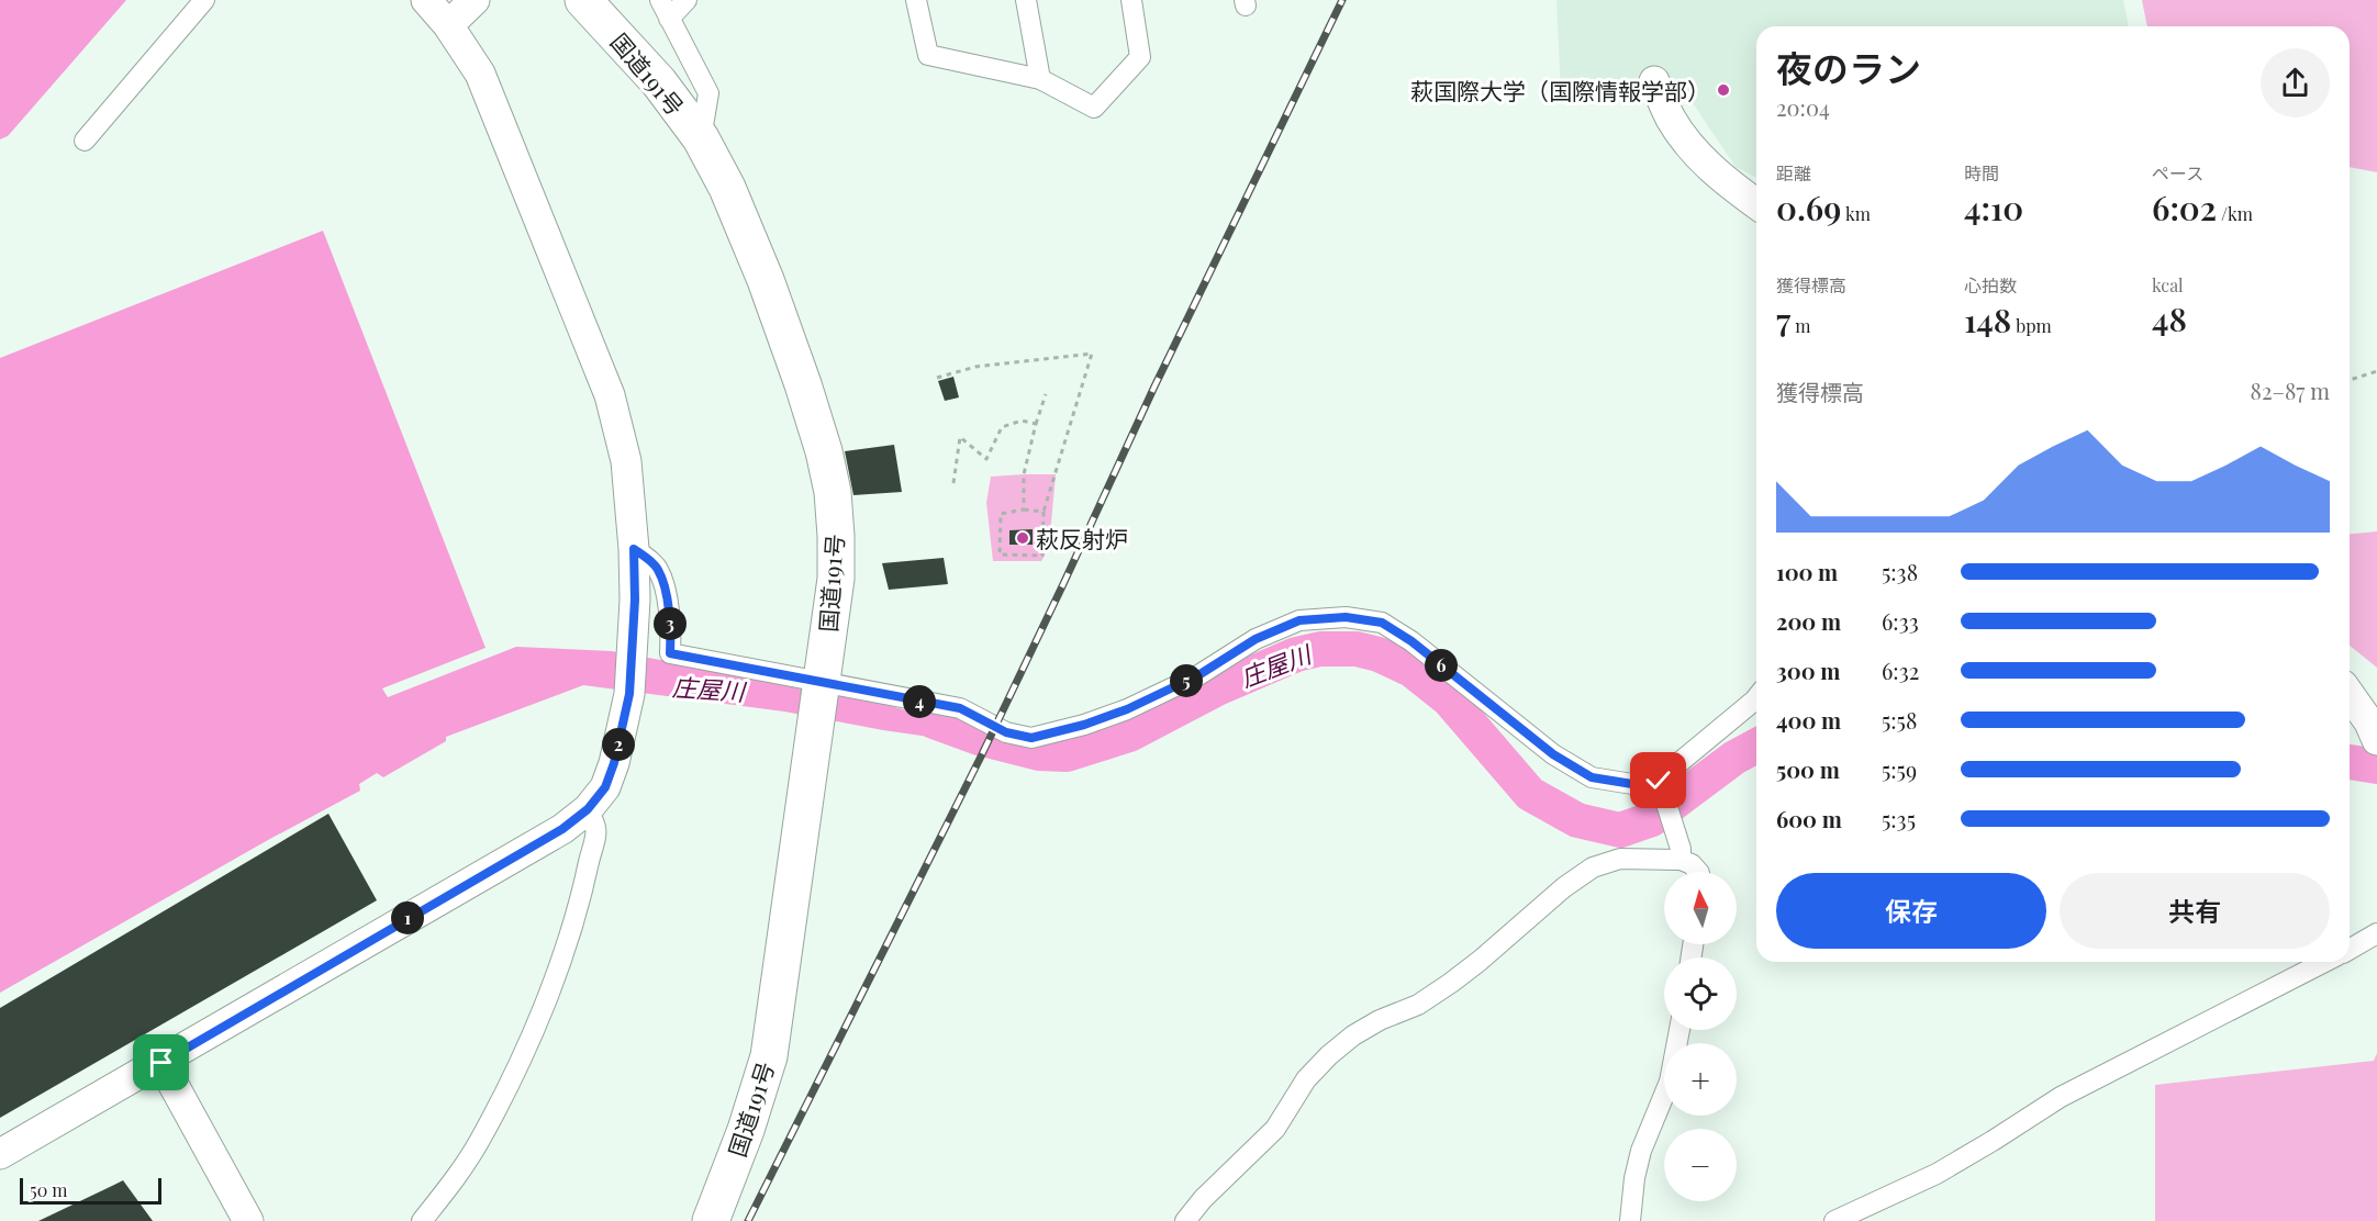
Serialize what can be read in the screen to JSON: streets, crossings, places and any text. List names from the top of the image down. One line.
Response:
{"streets":{"highway":["国道191号"]},"water":["庄屋川"],"places":["萩国際大学（国際情報学部）","萩反射炉"],"scale_bar":"50 m","north":"top","page":{"heading":["夜のラン","20:04"],"stats":[["距離","0.69 km"],["時間","4:10"],["ペース","6:02 /km"],["獲得標高","7 m"],["心拍数","148 bpm"],["kcal","48"]],"chart":["獲得標高","82–87 m"],"list":[{"name":"100 m","note":"5:38"},{"name":"200 m","note":"6:33"},{"name":"300 m","note":"6:32"},{"name":"400 m","note":"5:58"},{"name":"500 m","note":"5:59"},{"name":"600 m","note":"5:35"}],"pins":["3","6","5","4","2","1"],"buttons":["保存","共有"],"map_buttons":["+","−"],"scale":"50 m"}}
